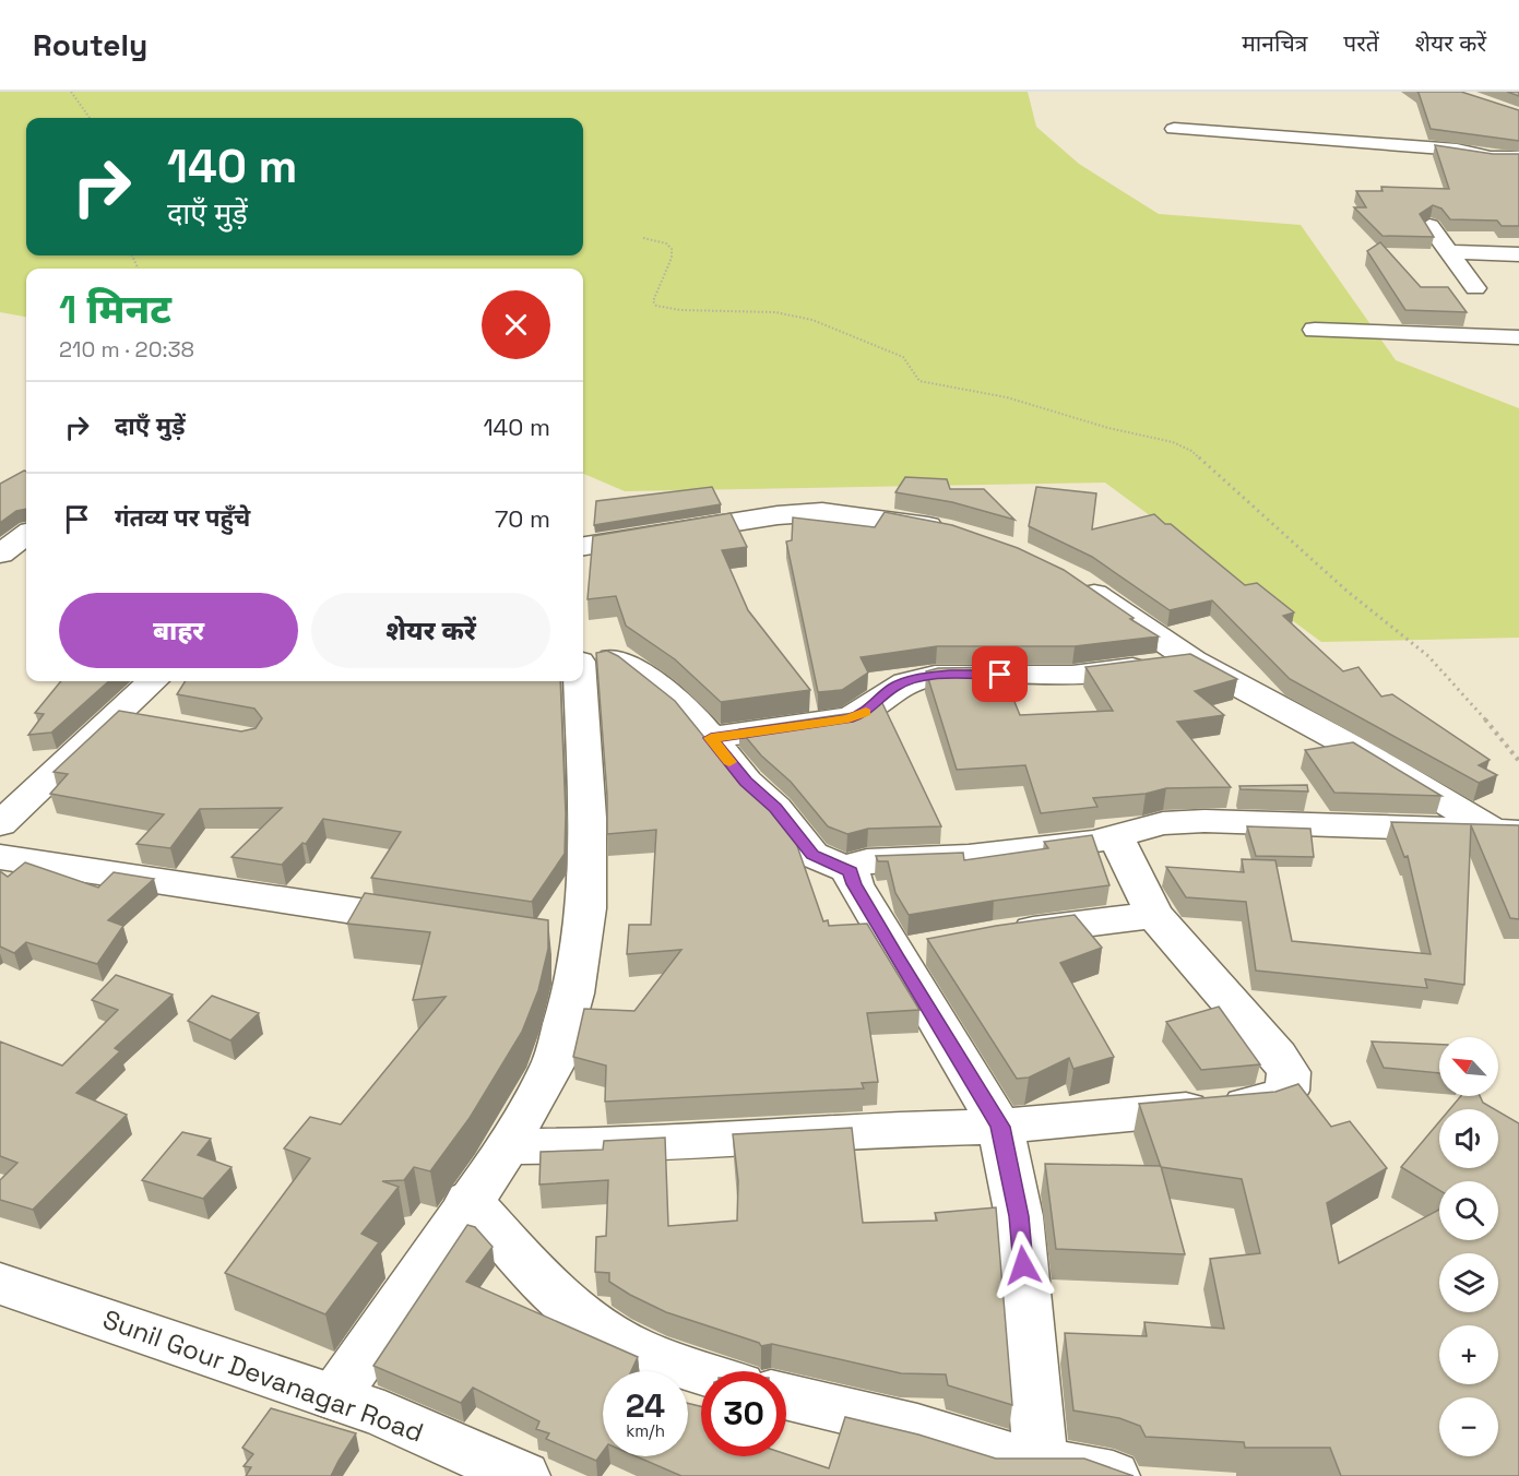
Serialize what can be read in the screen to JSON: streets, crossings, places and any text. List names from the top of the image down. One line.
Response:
{"streets":{"street":["Sunil Gour Devanagar Road"]},"north":"top left","page":{"header":"Routely","nav":["मानचित्र","परतें","शेयर करें"],"turn":["140 m","दाएँ मुड़ें"],"heading":["1 मिनट","210 m · 20:38"],"list":[{"name":"दाएँ मुड़ें","value":"140 m"},{"name":"गंतव्य पर पहुँचे","value":"70 m"}],"buttons":["बाहर","शेयर करें"],"map_buttons":["+","−"],"speed":"24 km/h","limit":"30"}}
